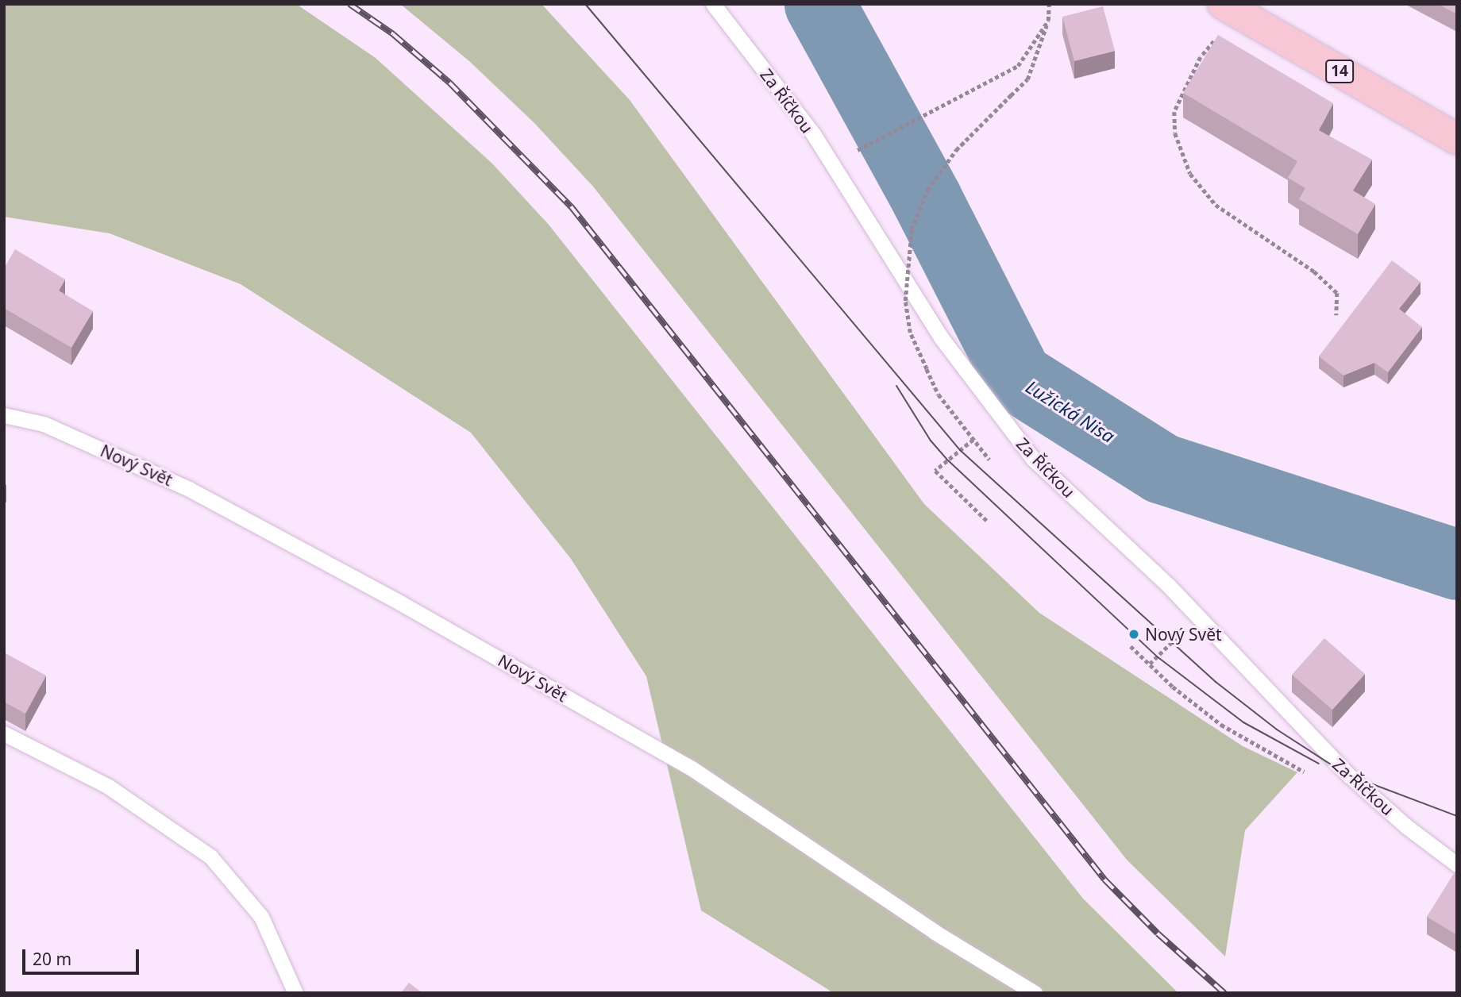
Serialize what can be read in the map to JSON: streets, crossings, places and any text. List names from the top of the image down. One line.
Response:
{"streets":{"main road":["14"],"lane":["Za Říčkou","Nový Svět"]},"water":["Lužická Nisa"],"places":["Nový Svět"],"scale_bar":"20 m"}
